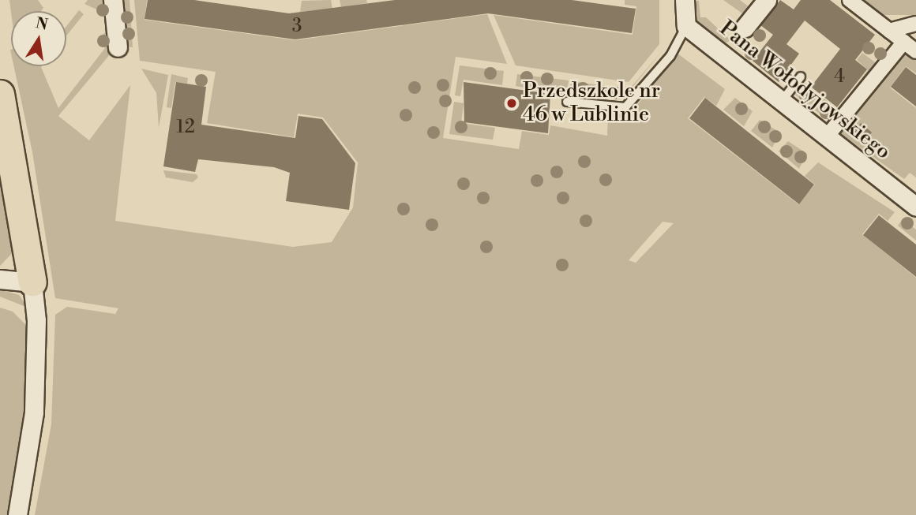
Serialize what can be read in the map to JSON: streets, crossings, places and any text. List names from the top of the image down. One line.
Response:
{"streets":{"street":["Pana Wołodyjowskiego"]},"places":["Przedszkole nr 46 w Lublinie"],"house_numbers":["3","4","12"],"north":"top"}
